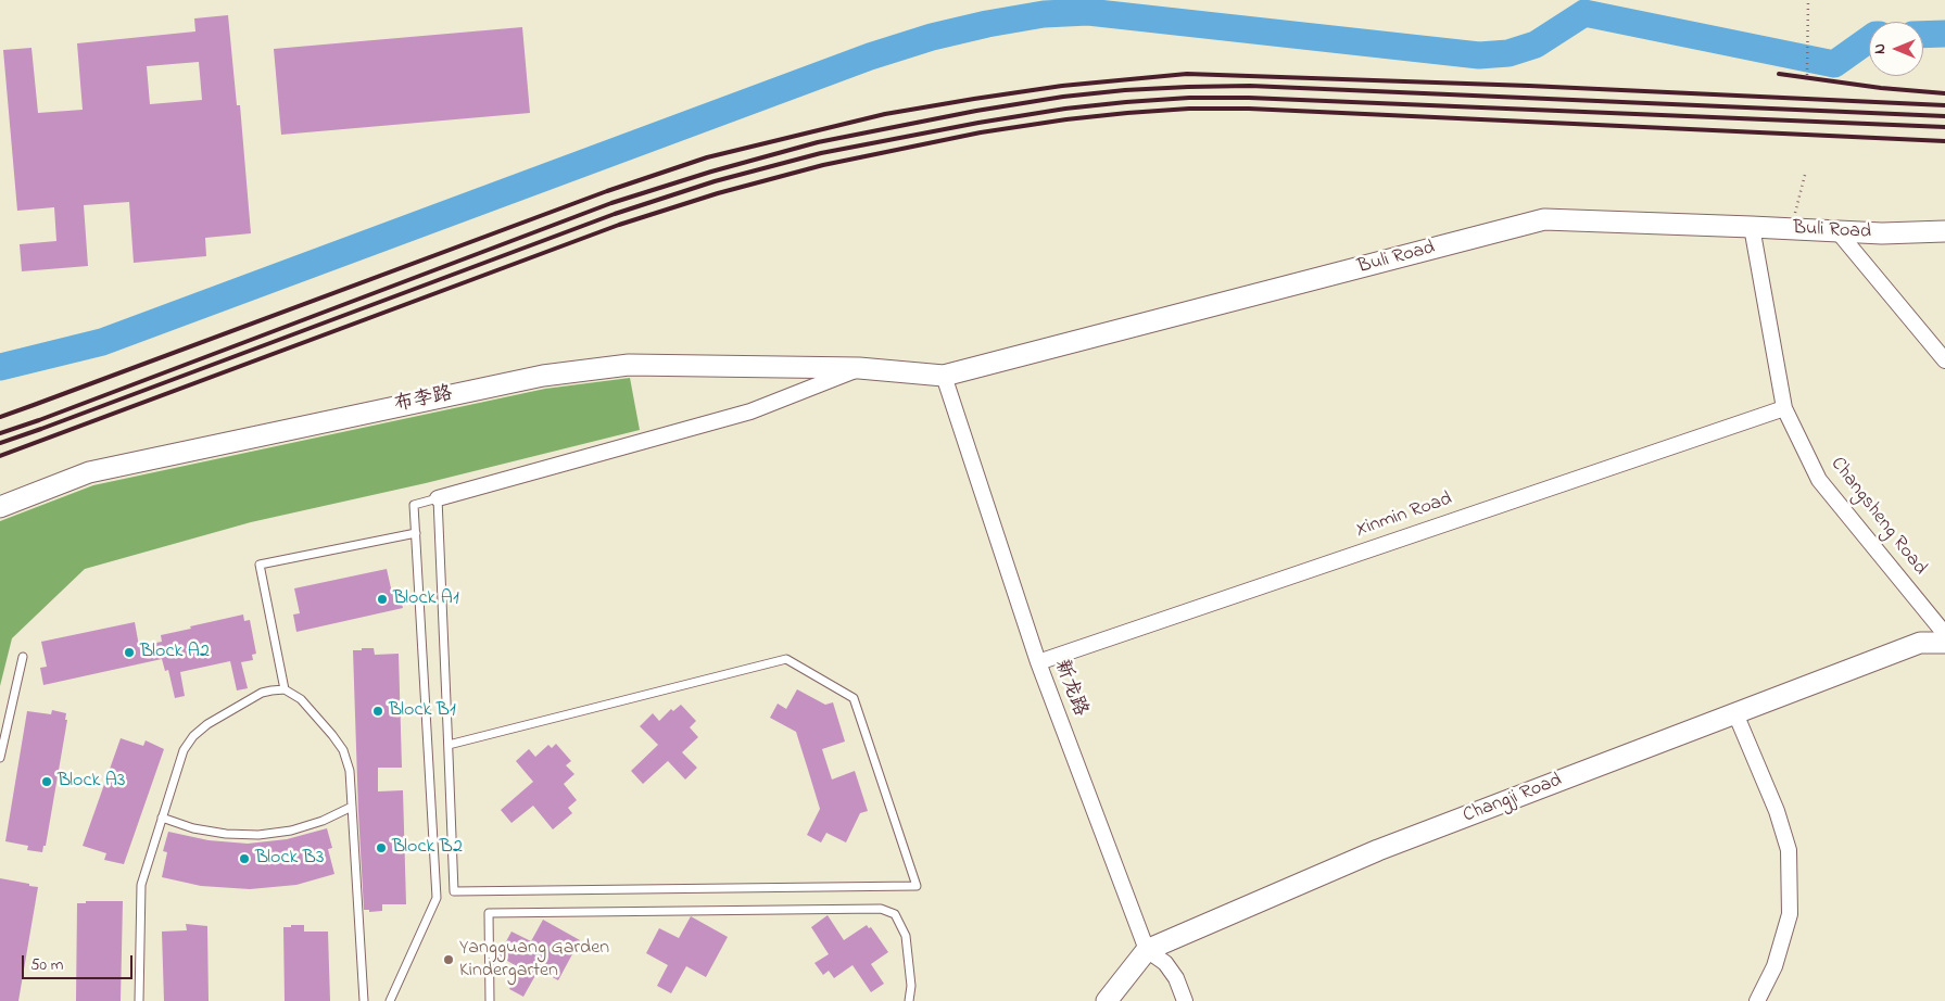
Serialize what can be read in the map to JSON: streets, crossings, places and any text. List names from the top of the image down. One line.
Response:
{"streets":{"main road":["Buli Road","布李路","Changji Road"],"street":["Xinmin Road","Changsheng Road","新龙路"]},"crossings":[["Buli Road","布李路"],["Buli Road","Changsheng Road"],["Buli Road","新龙路"],["Xinmin Road","Changsheng Road"],["Xinmin Road","新龙路"],["新龙路","Changji Road"]],"places":["Block A1","Block A2","Block B1","Block A3","Block B2","Block B3","Yangguang Garden Kindergarten"],"scale_bar":"50 m","north":"left"}
